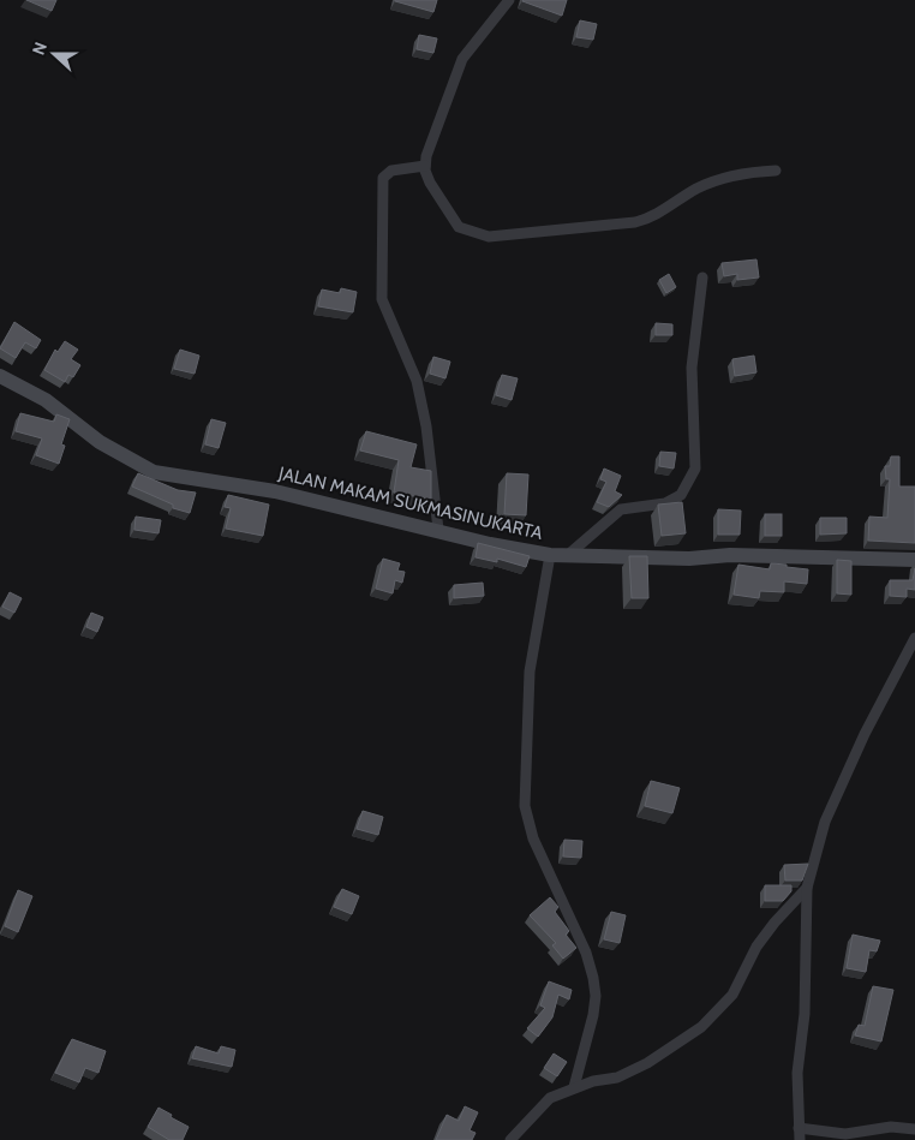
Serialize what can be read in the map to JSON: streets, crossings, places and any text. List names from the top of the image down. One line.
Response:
{"streets":{"street":["JALAN MAKAM SUKMASINUKARTA"]},"north":"left"}
